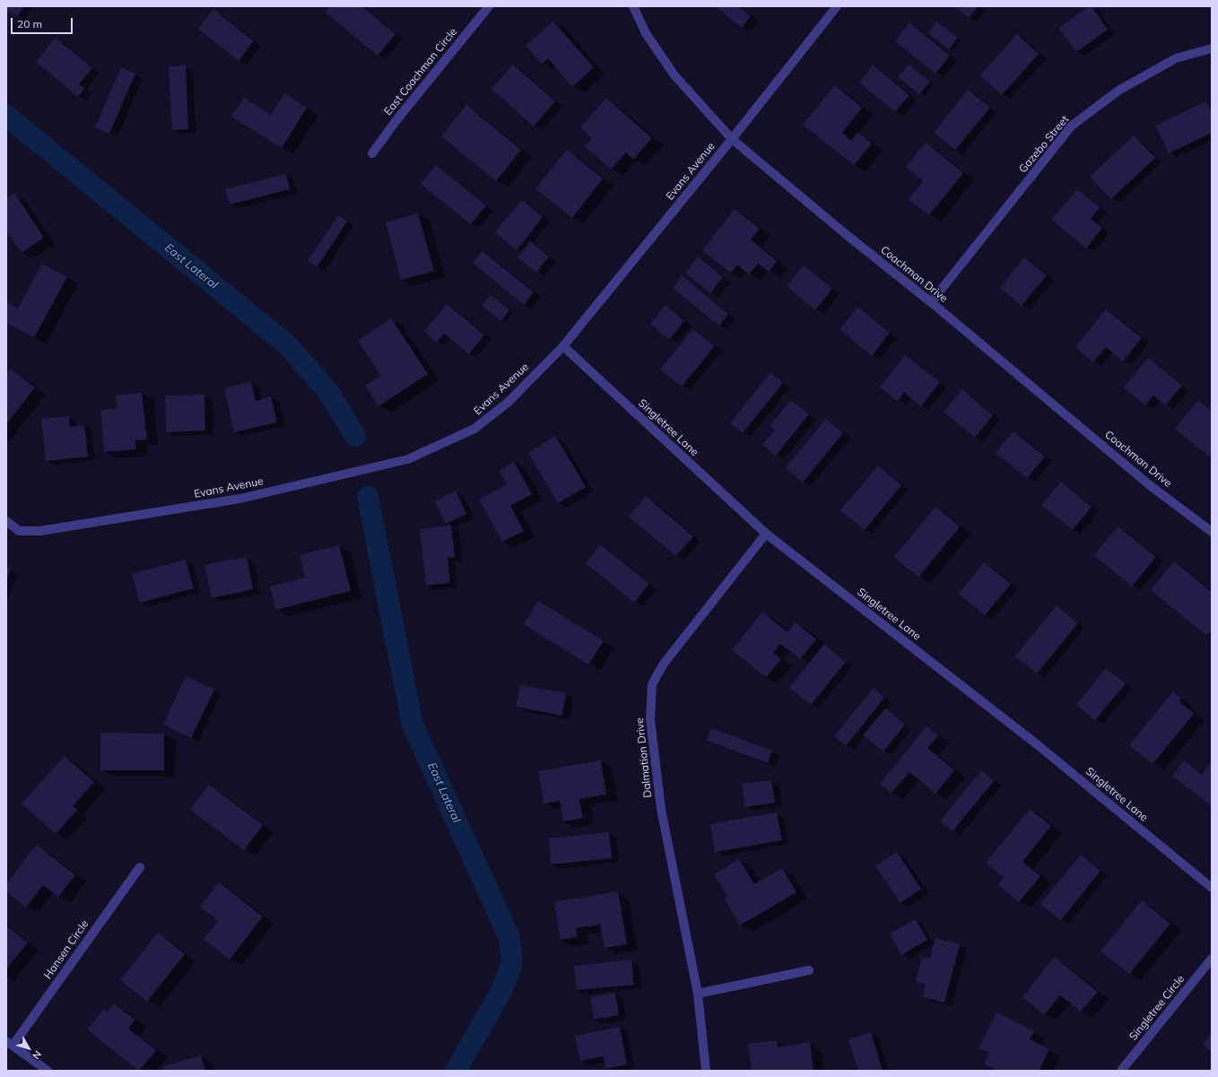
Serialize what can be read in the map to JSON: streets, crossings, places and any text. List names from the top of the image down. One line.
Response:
{"streets":{"street":["East Coachman Circle","Gazebo Street","Evans Avenue","Coachman Drive","Singletree Lane","Dalmation Drive","Hansen Circle","Singletree Circle"]},"crossings":[["Gazebo Street","Coachman Drive"],["Evans Avenue","Coachman Drive"],["Evans Avenue","Singletree Lane"],["Singletree Lane","Dalmation Drive"]],"water":["East Lateral"],"scale_bar":"20 m","north":"bottom right"}
